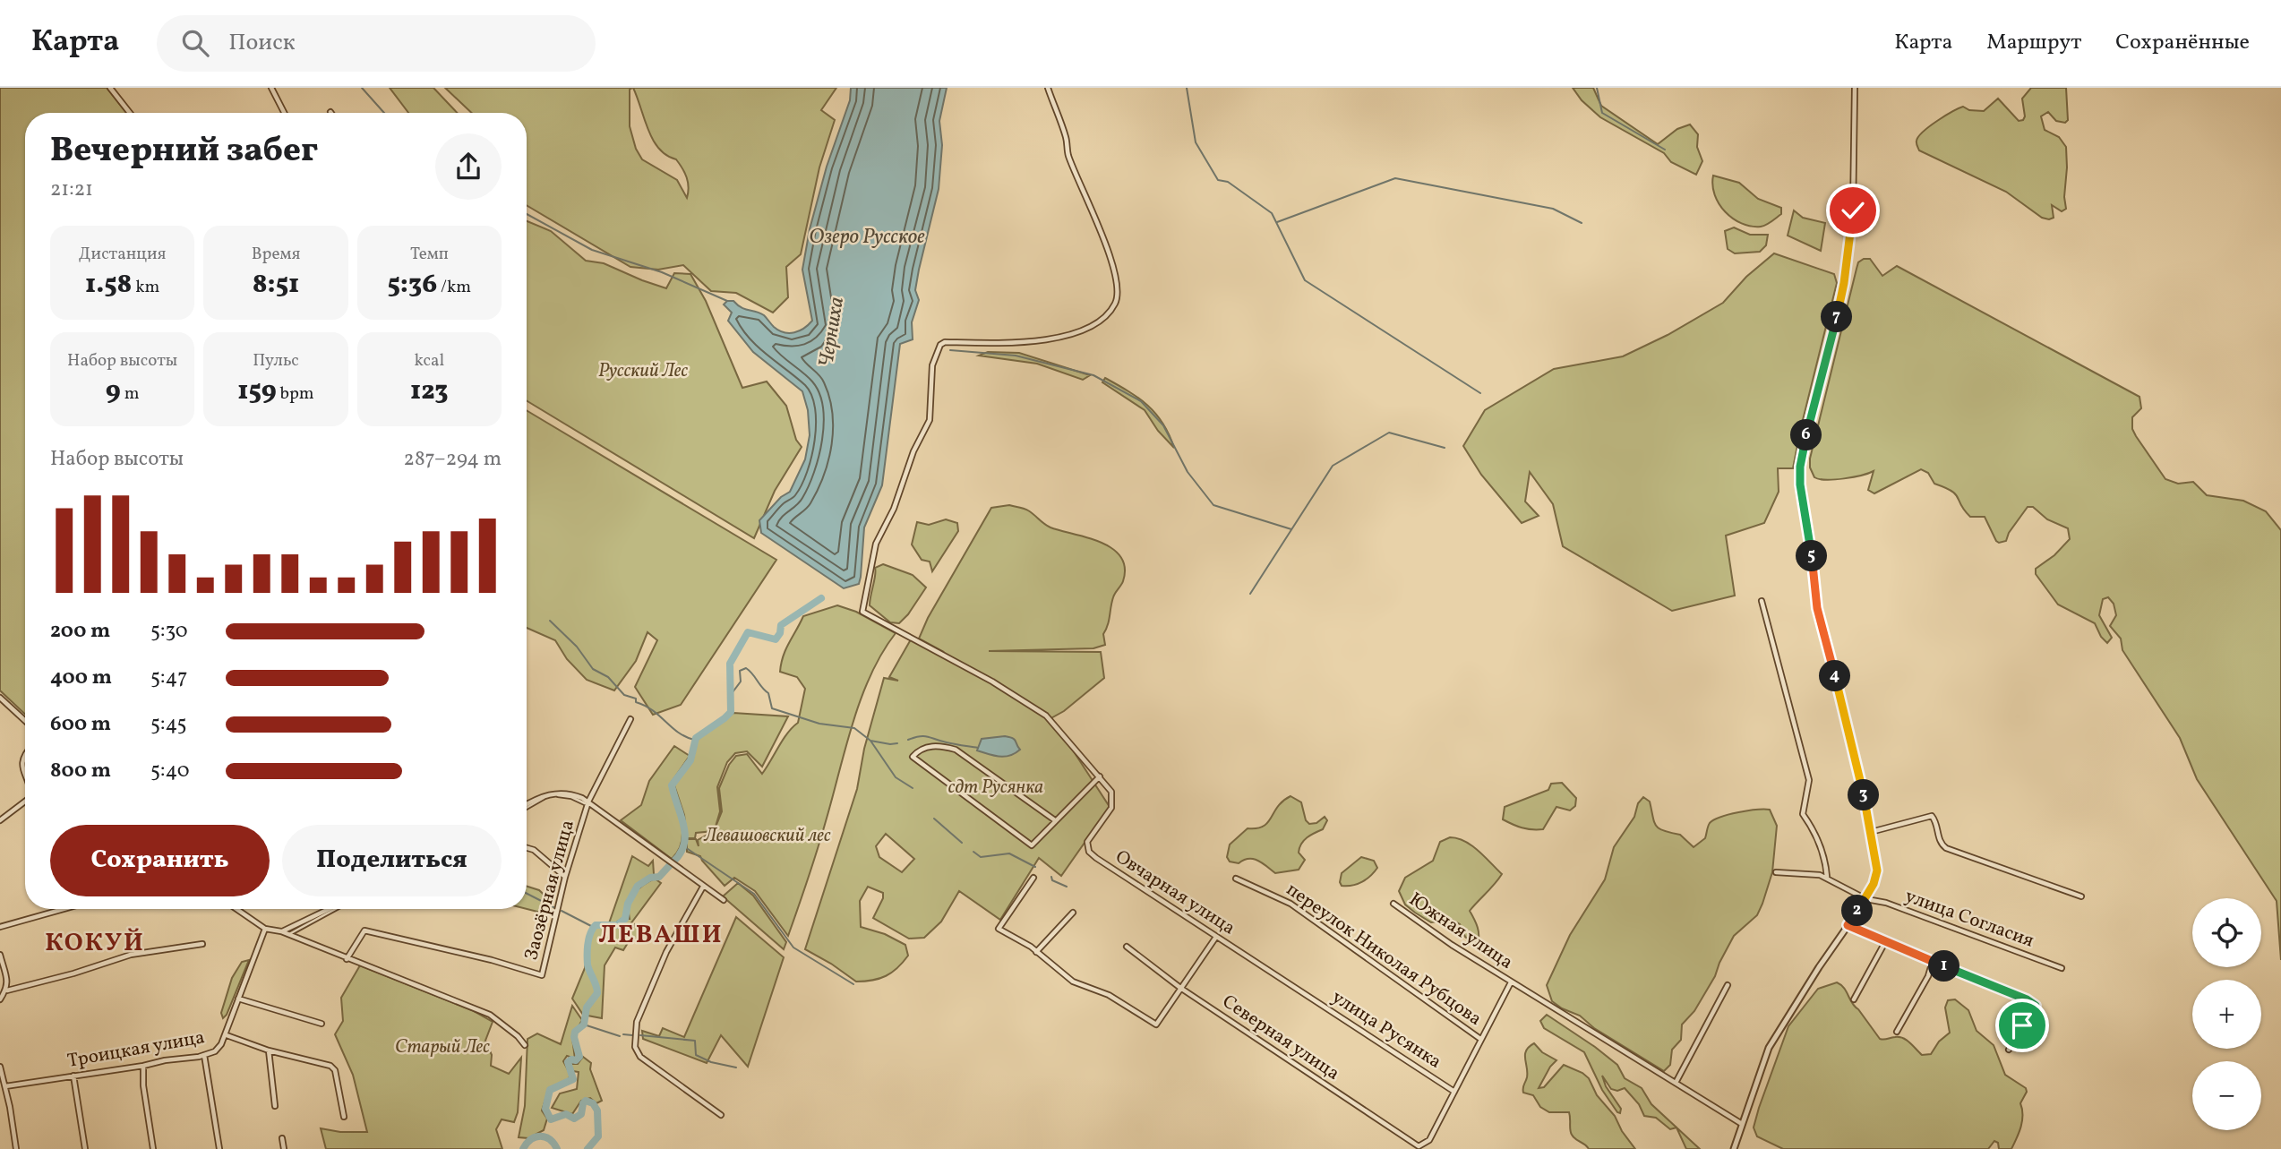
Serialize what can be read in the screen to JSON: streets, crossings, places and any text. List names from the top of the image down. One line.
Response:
{"streets":{"street":["Заозёрная улица","Овчарная улица","улица Согласия","Южная улица","переулок Николая Рубцова","улица Русянка","Северная улица","Троицкая улица"]},"crossings":[["Овчарная улица","улица Русянка"],["улица Русянка","Северная улица"]],"districts":["ЛЕВАШИ","КОКУЙ"],"water":["Озеро Русское","Черниха"],"parks":["Русский Лес","сдт Русянка","Левашовский лес","Старый Лес"],"page":{"header":"Карта","search":"Поиск","nav":["Карта","Маршрут","Сохранённые"],"heading":["Вечерний забег","21:21"],"stats":[["Дистанция","1.58 km"],["Время","8:51"],["Темп","5:36 /km"],["Набор высоты","9 m"],["Пульс","159 bpm"],["kcal","123"]],"pins":["7","6","5","4","3","2","1"],"chart":["Набор высоты","287–294 m"],"list":[{"name":"200 m","note":"5:30"},{"name":"400 m","note":"5:47"},{"name":"600 m","note":"5:45"},{"name":"800 m","note":"5:40"}],"buttons":["Сохранить","Поделиться"],"map_buttons":["+","−"]}}
